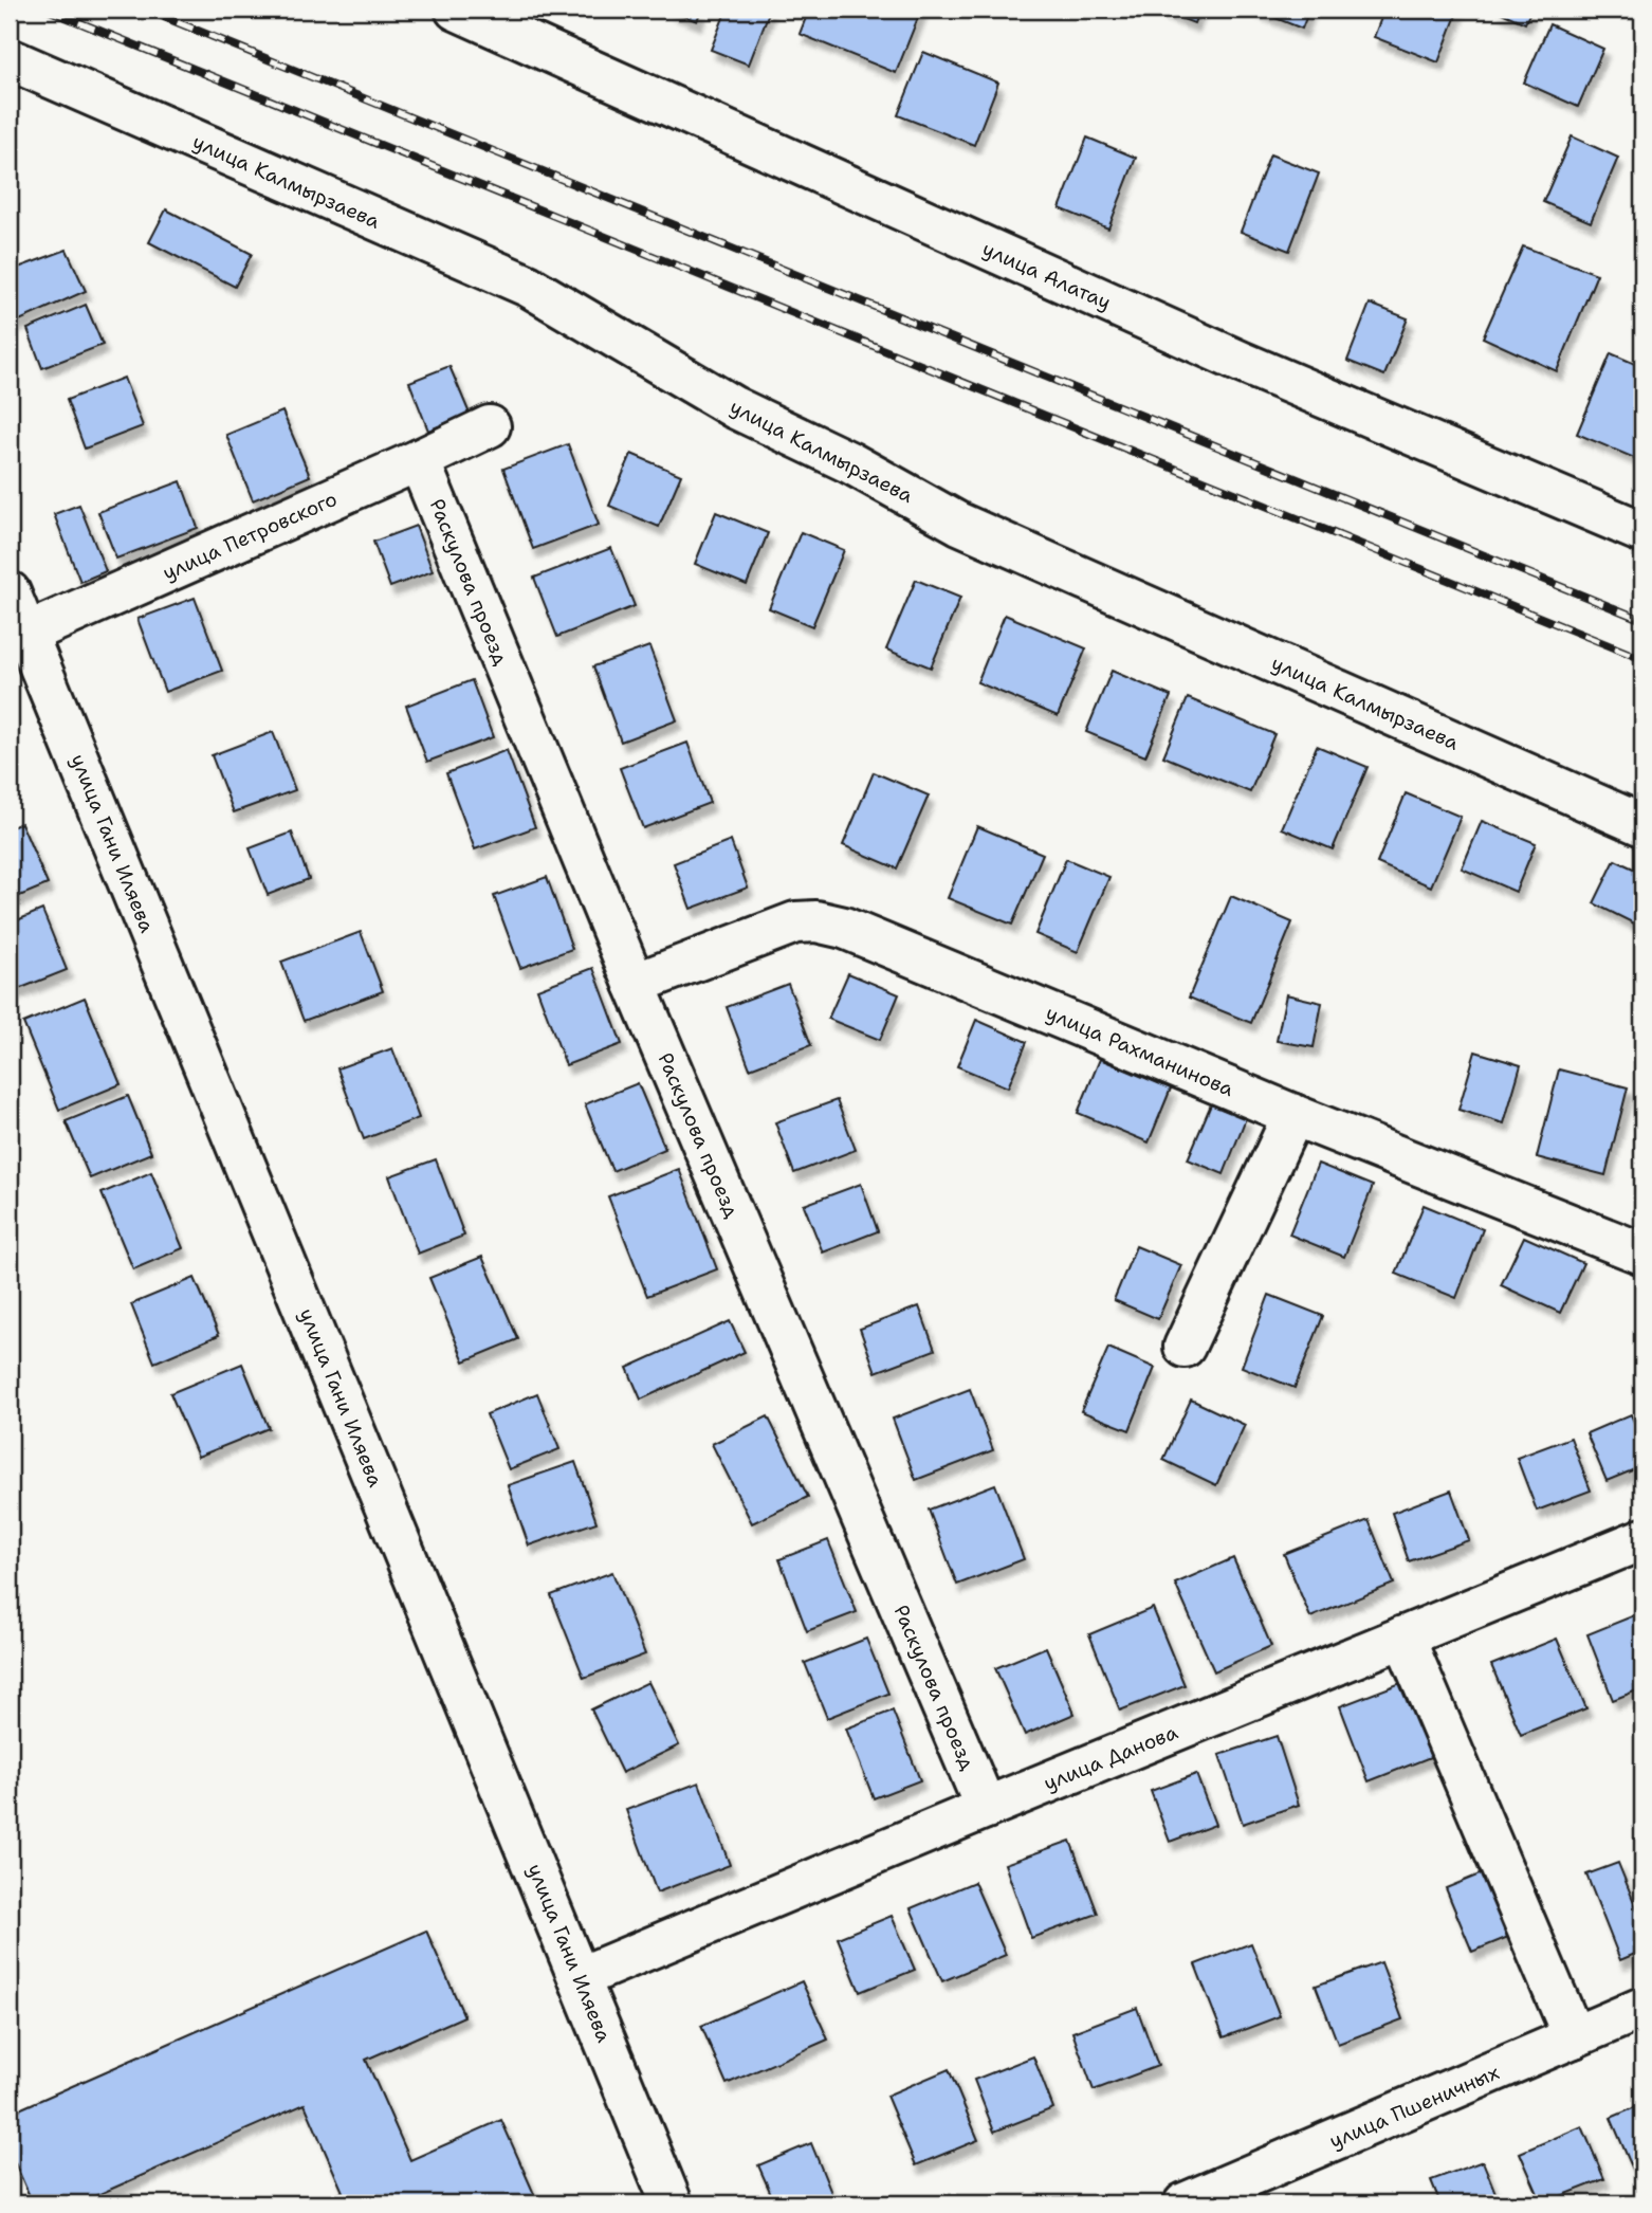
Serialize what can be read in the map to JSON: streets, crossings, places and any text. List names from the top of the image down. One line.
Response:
{"streets":{"street":["улица Калмырзаева","улица Алатау","улица Петровского","Раскулова проезд","улица Гани Иляева","улица Рахманинова","улица Данова","улица Пшеничных"]},"crossings":[["улица Петровского","Раскулова проезд"],["улица Петровского","улица Гани Иляева"],["Раскулова проезд","улица Рахманинова"],["Раскулова проезд","улица Данова"],["улица Гани Иляева","улица Данова"]]}
